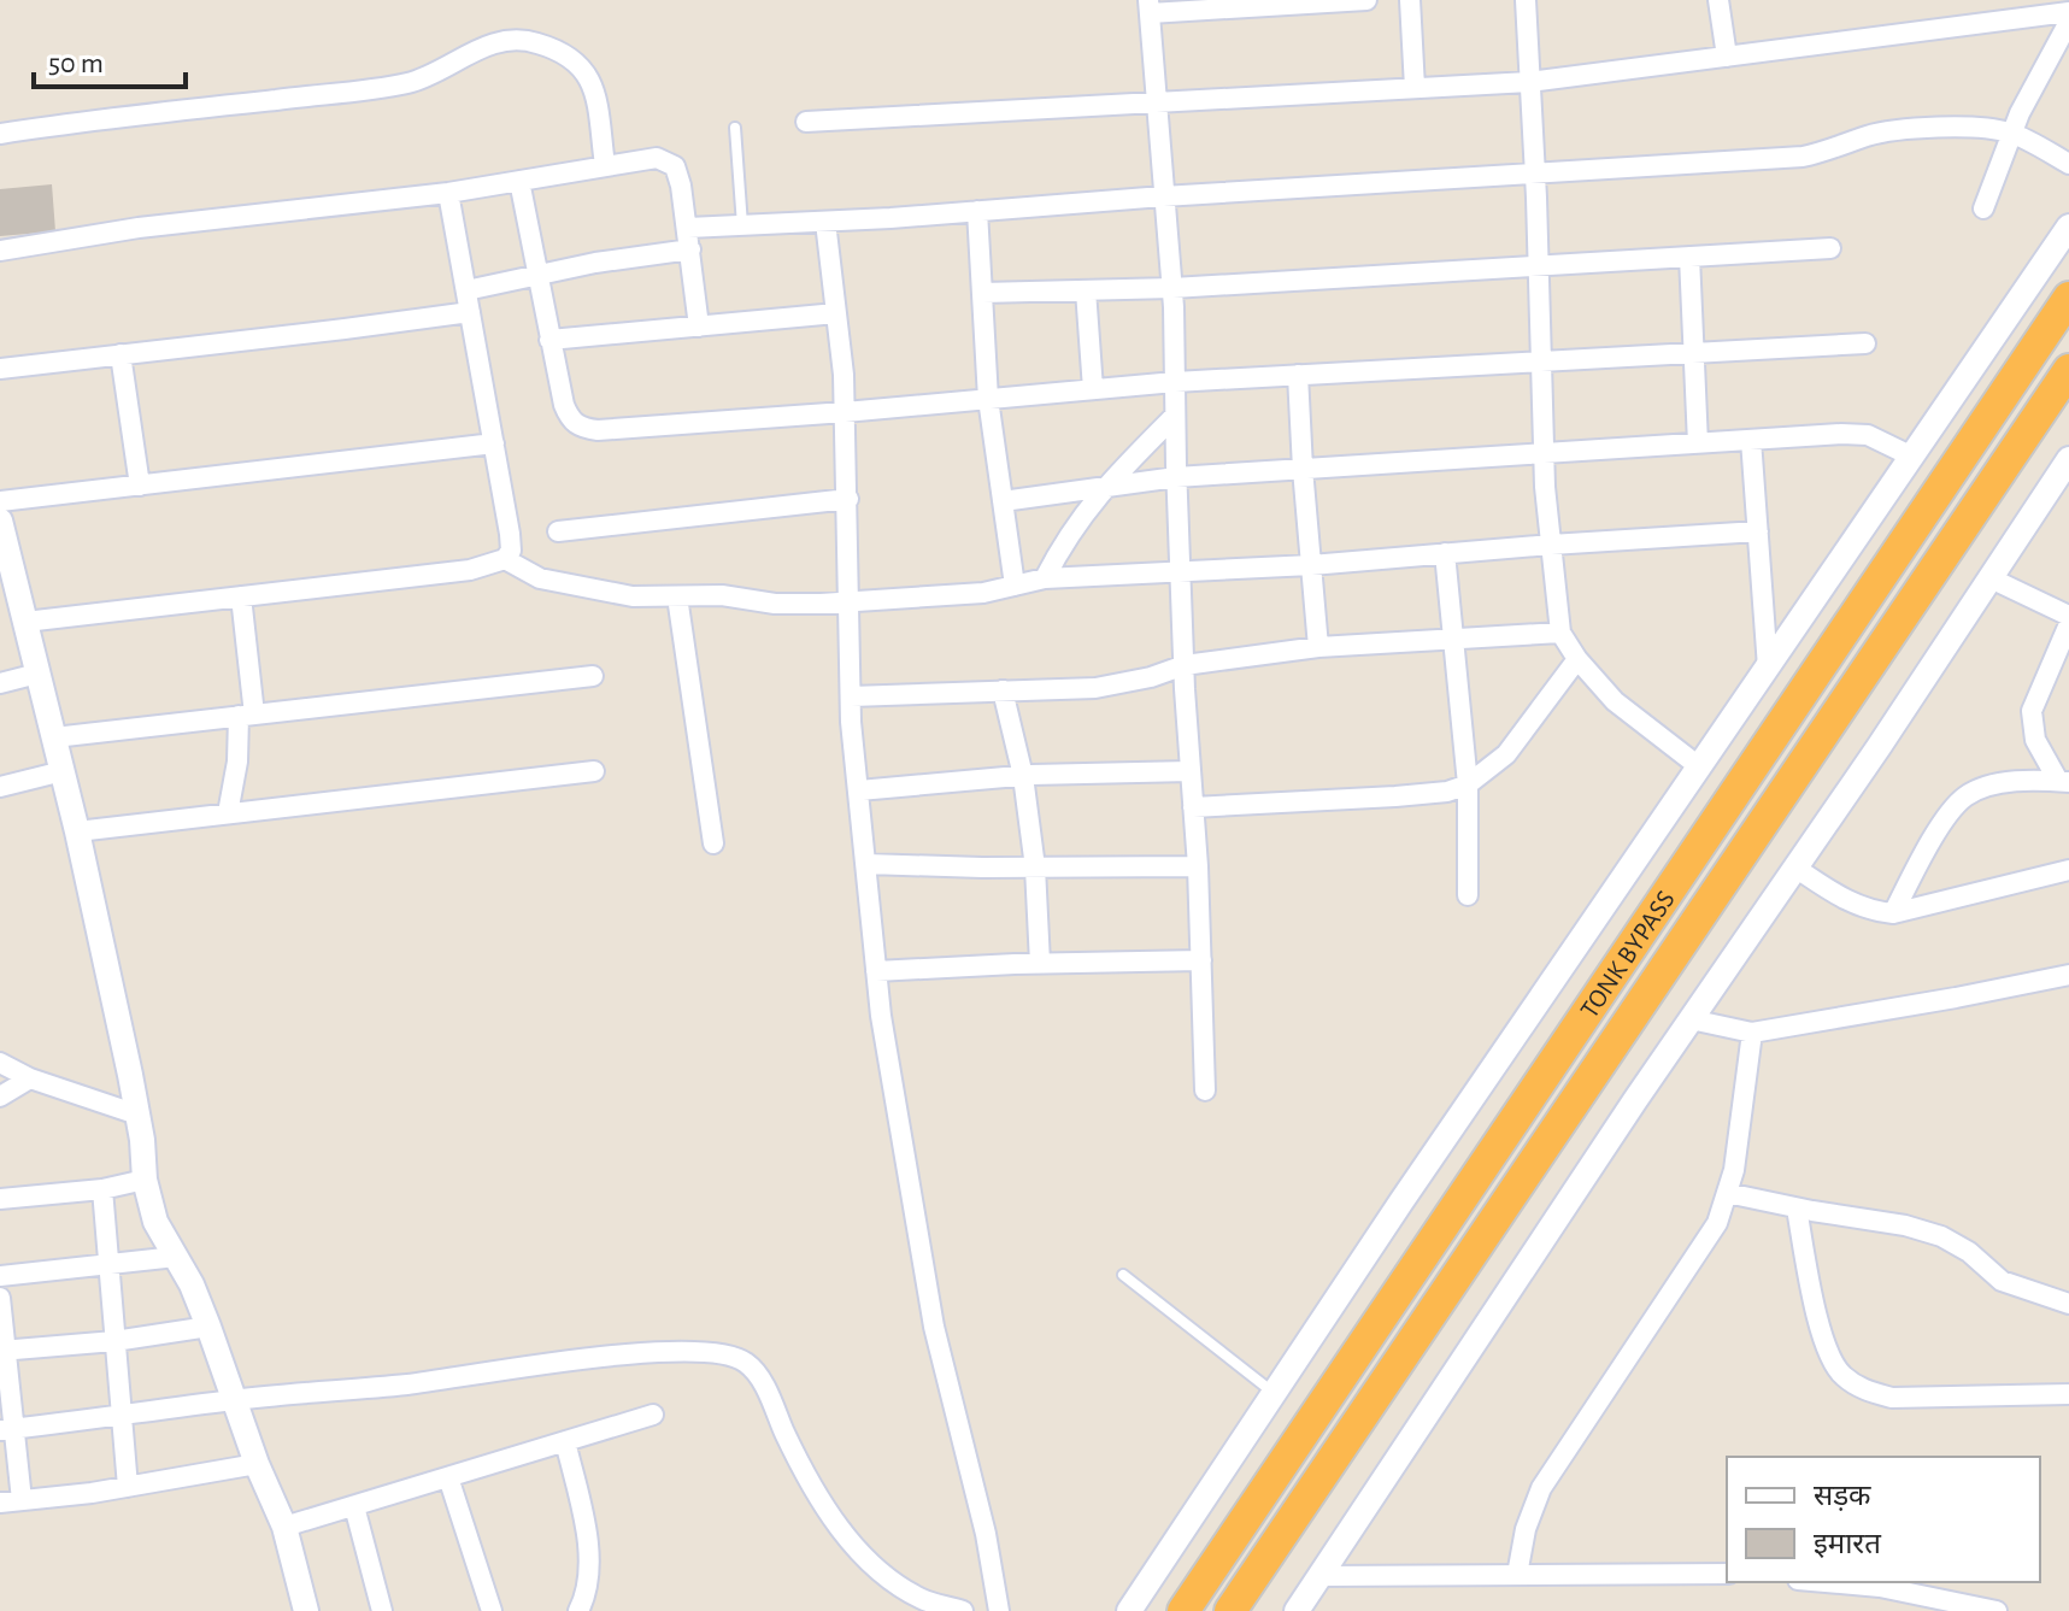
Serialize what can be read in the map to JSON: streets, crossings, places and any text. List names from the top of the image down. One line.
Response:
{"streets":{"highway":["TONK BYPASS"]},"legend":["सड़क","इमारत"],"scale_bar":"50 m"}
